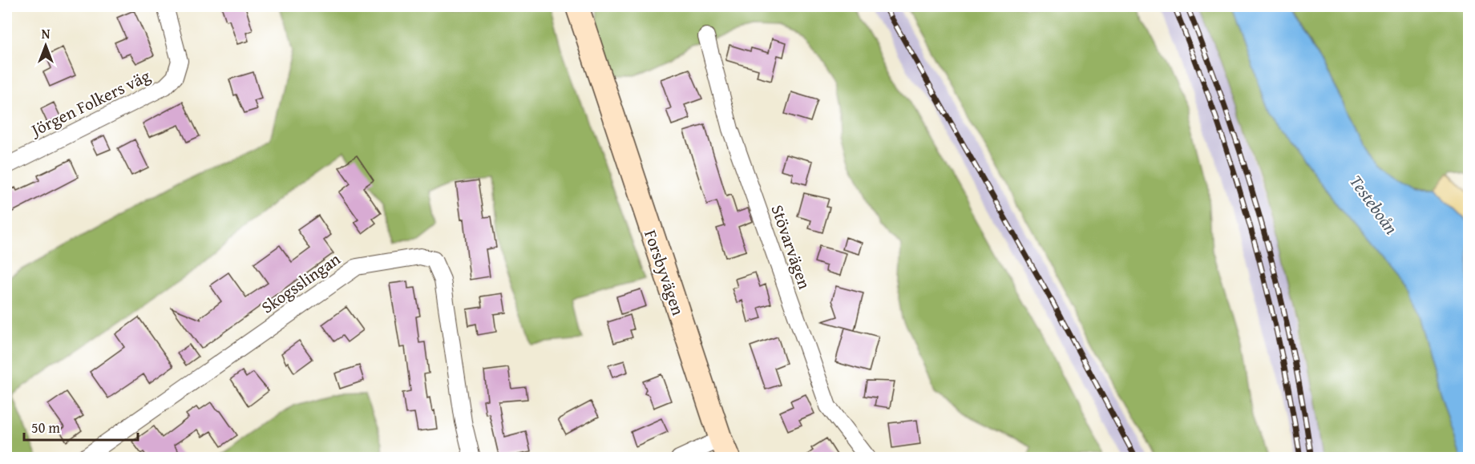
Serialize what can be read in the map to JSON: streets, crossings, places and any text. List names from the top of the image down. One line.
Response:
{"streets":{"street":["Jörgen Folkers väg","Stövarvägen","Forsbyvägen","Skogsslingan"]},"water":["Testeboån"],"scale_bar":"50 m","north":"top"}
